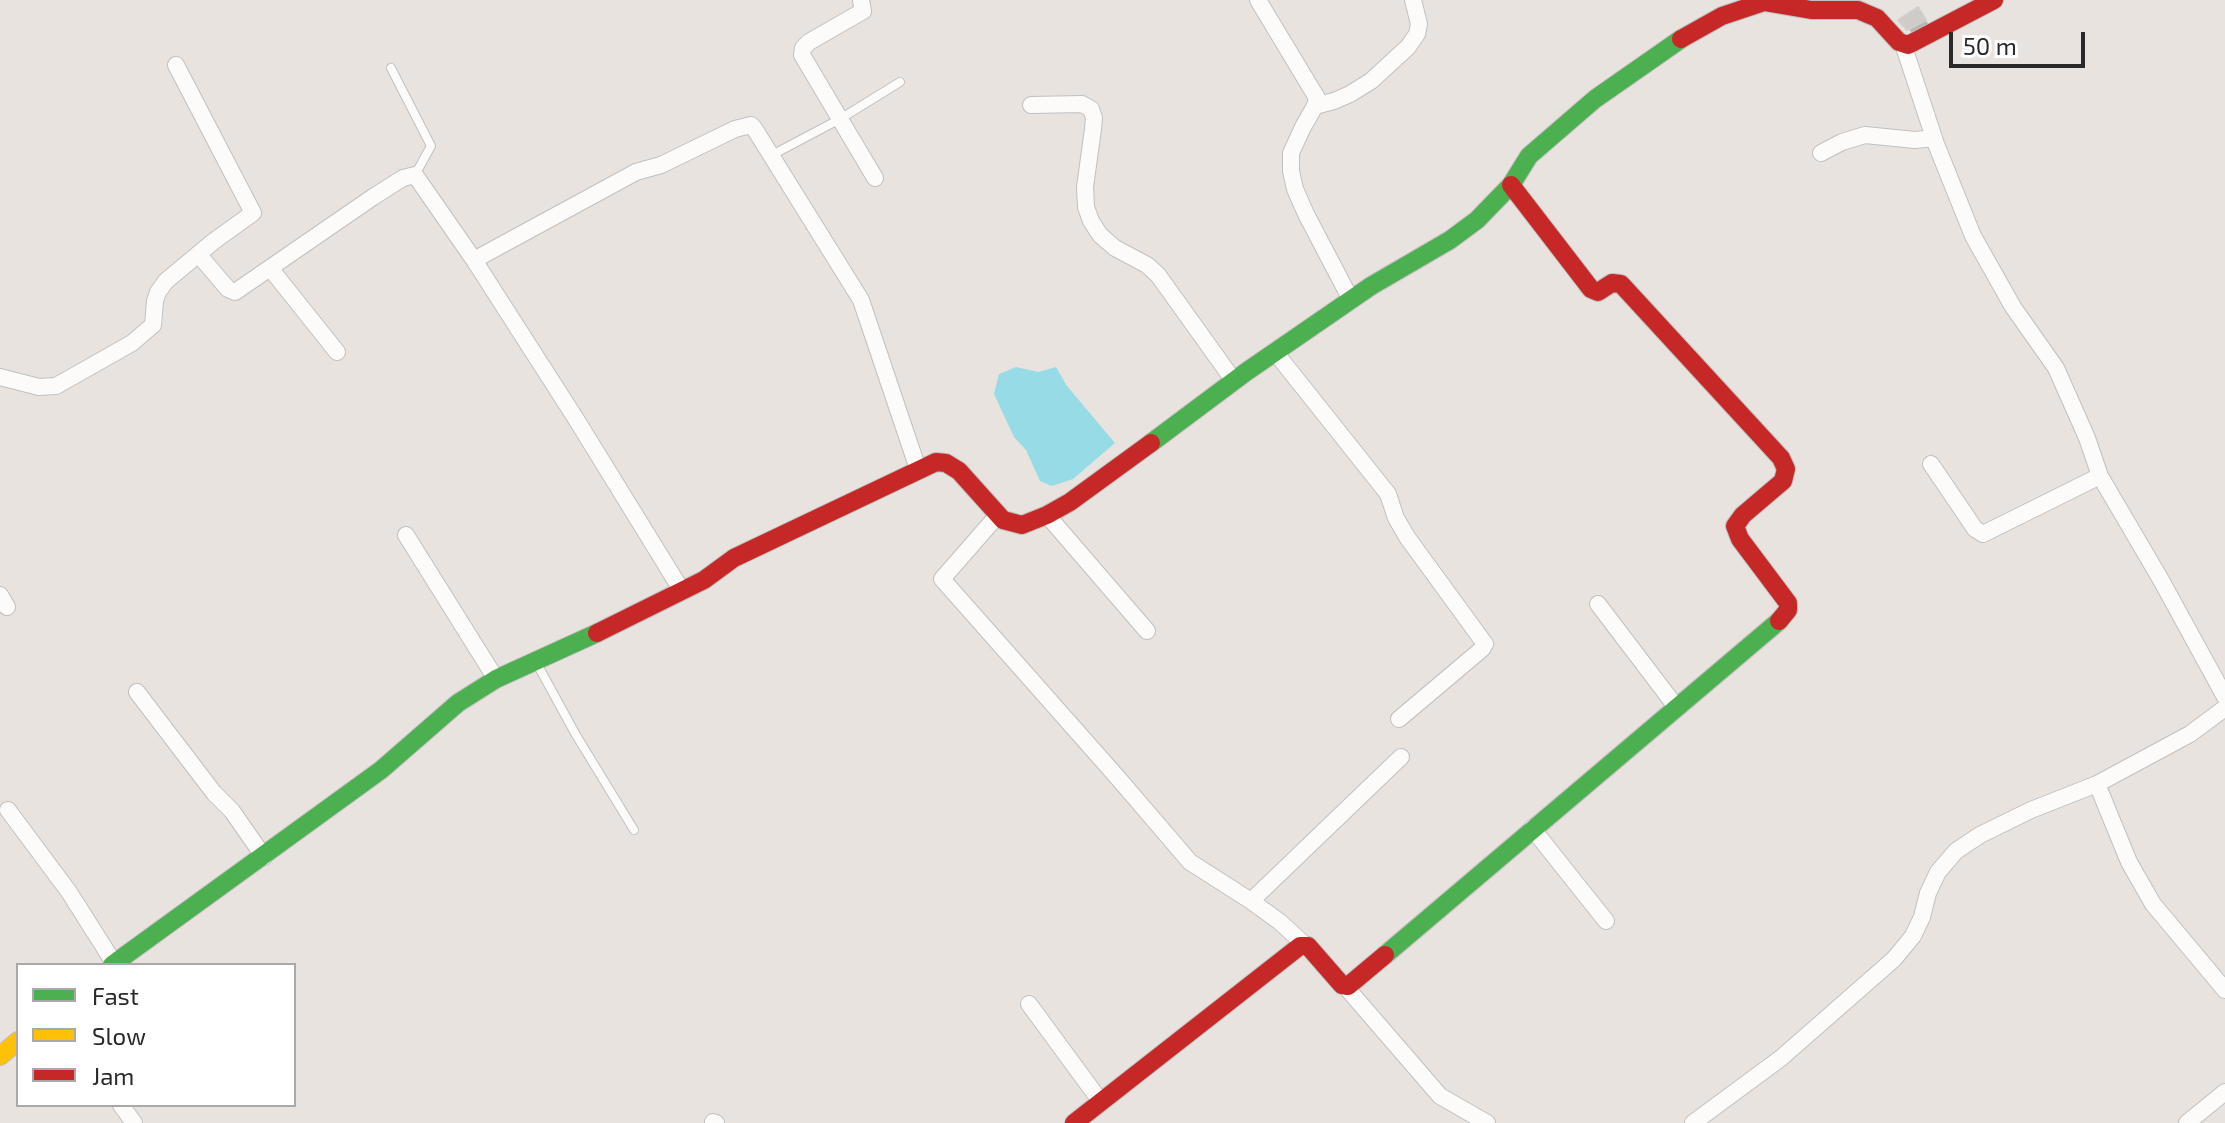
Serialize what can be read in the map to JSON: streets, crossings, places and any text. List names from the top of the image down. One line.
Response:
{"legend":["Fast","Slow","Jam"],"scale_bar":"50 m"}
